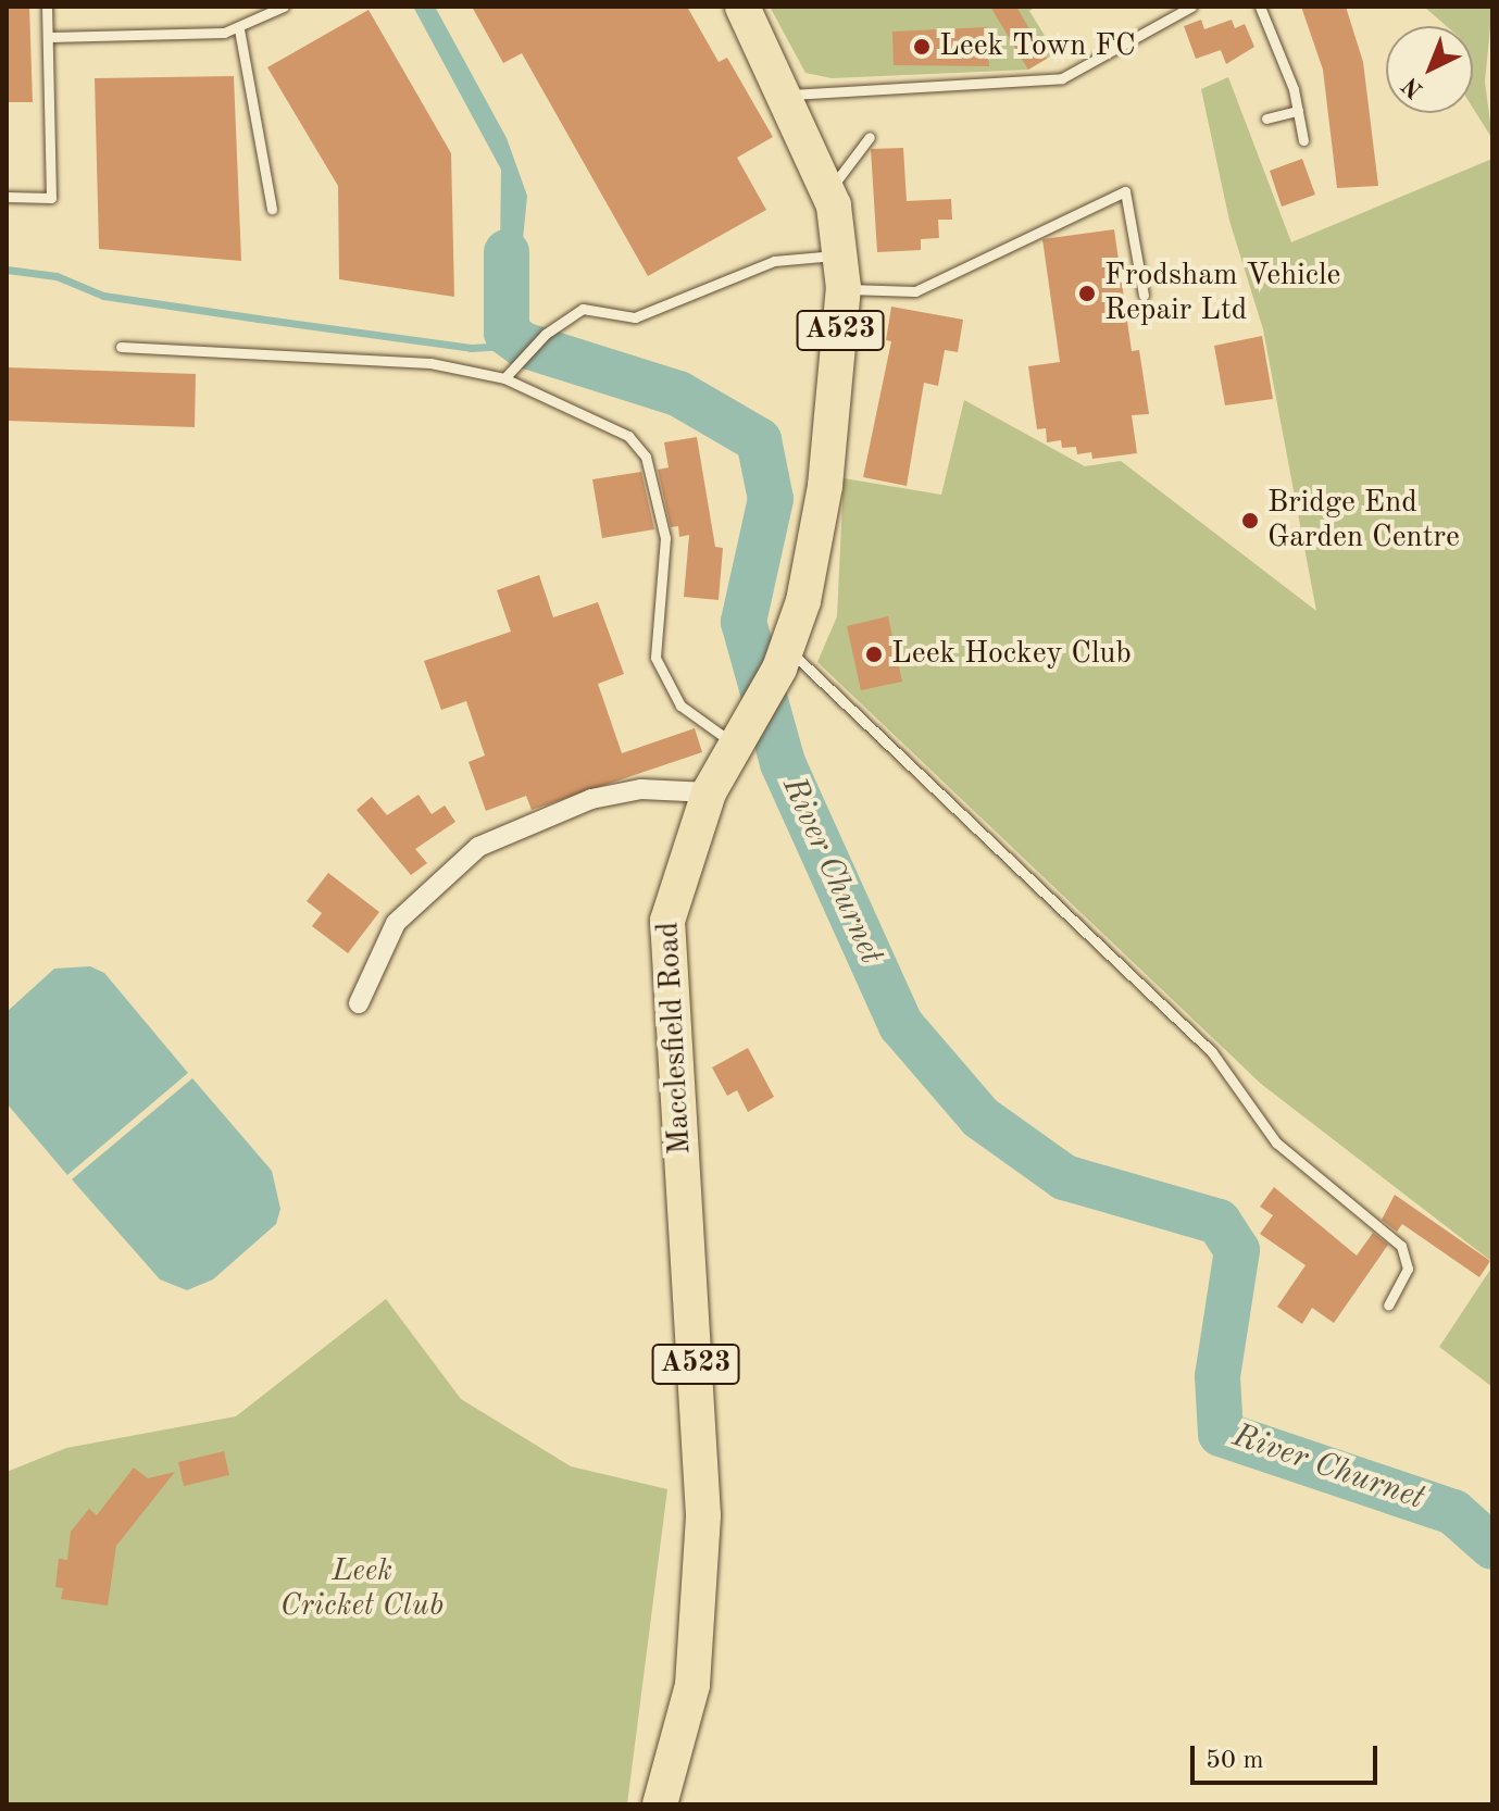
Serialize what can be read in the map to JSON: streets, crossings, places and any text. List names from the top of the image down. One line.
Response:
{"streets":{"highway":["A523","Macclesfield Road"]},"water":["River Churnet"],"parks":["Leek Cricket Club"],"places":["Leek Town FC","Frodsham Vehicle Repair Ltd","Bridge End Garden Centre","Leek Hockey Club"],"scale_bar":"50 m","north":"bottom left"}
